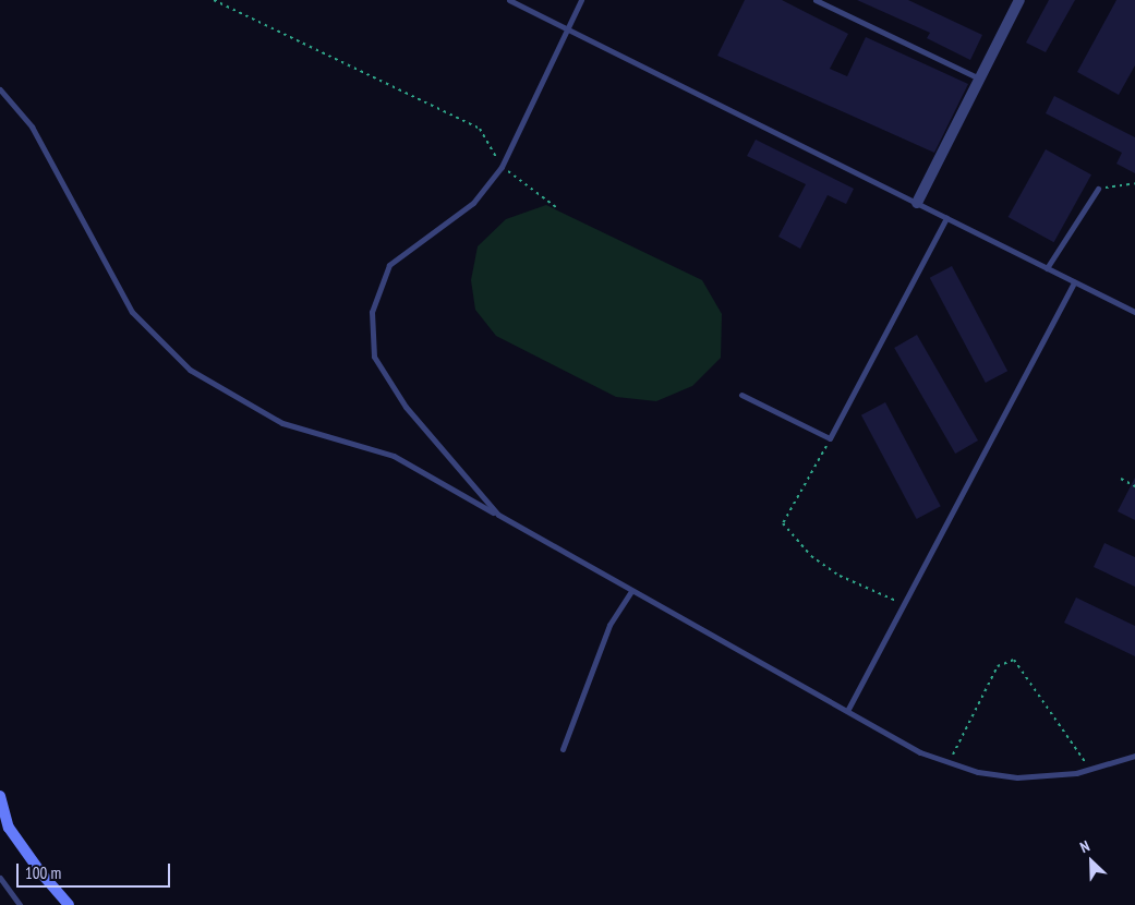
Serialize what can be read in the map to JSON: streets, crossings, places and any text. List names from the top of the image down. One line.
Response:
{"scale_bar":"100 m","north":"top left"}
